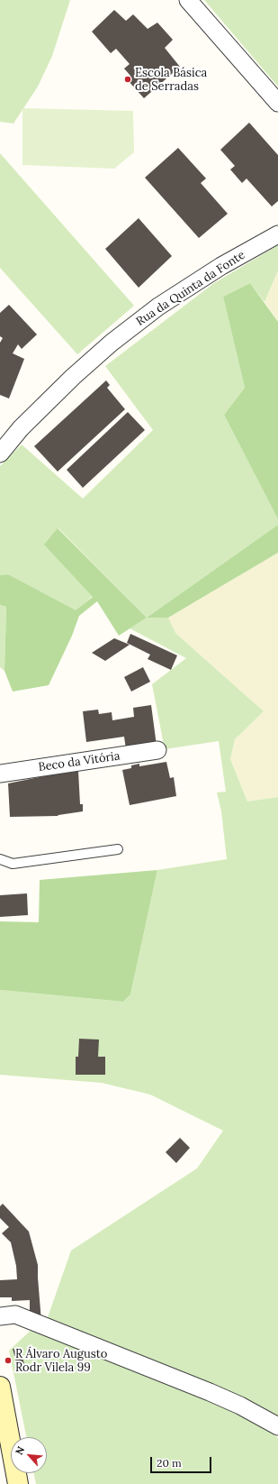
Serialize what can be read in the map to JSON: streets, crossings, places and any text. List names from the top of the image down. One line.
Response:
{"streets":{"street":["Rua da Quinta da Fonte","Beco da Vitória"]},"places":["Escola Básica de Serradas","R Álvaro Augusto Rodr Vilela 99"],"scale_bar":"20 m","north":"top left"}
